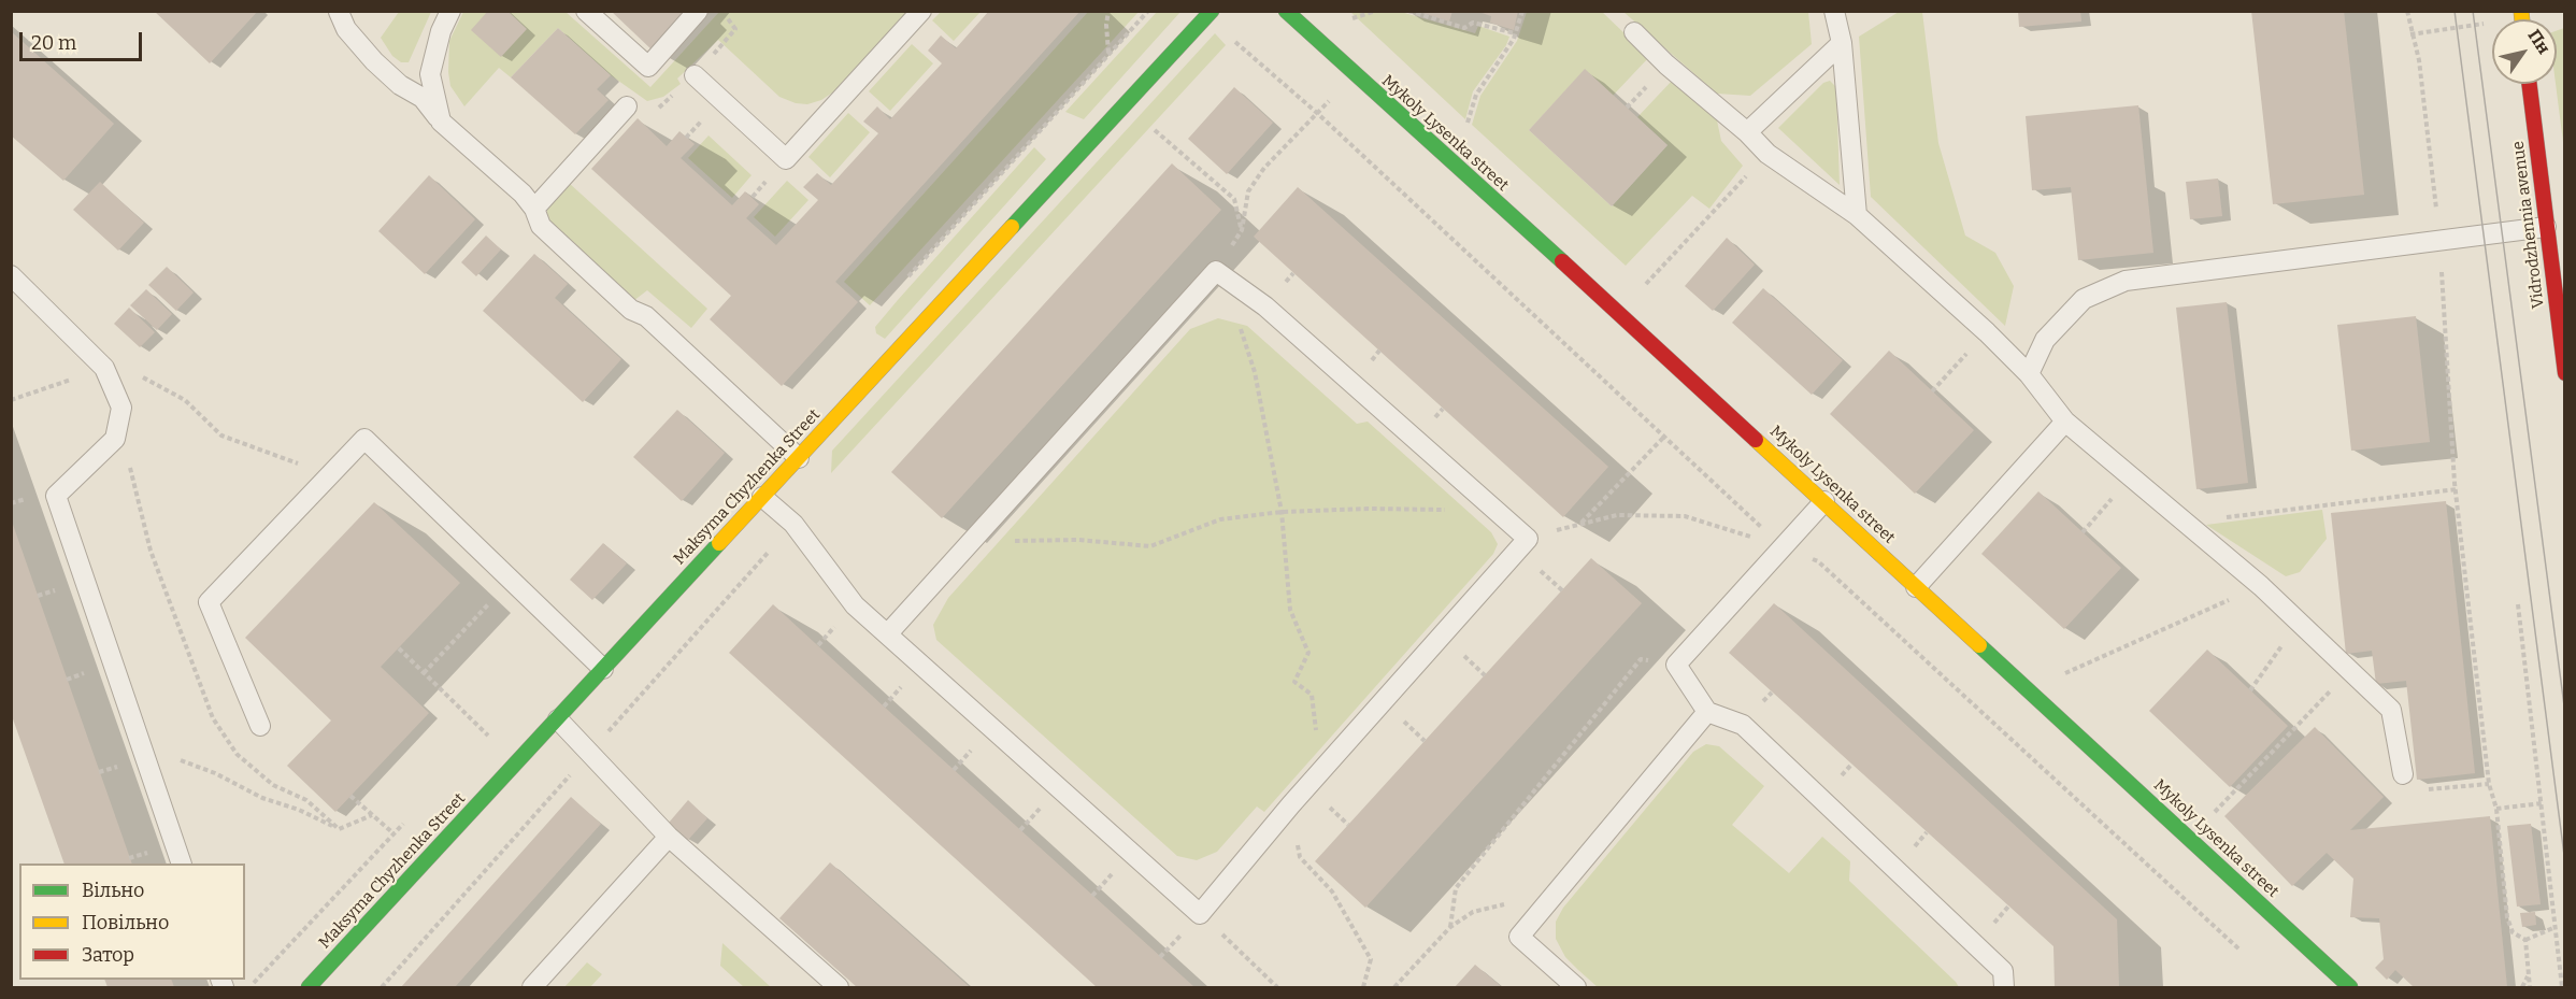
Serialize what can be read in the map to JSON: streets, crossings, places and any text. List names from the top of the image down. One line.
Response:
{"streets":{"street":["Mykoly Lysenka street","Vidrodzhennia avenue","Maksyma Chyzhenka Street"]},"legend":["Вільно","Повільно","Затор"],"scale_bar":"20 m","north":"top right"}
